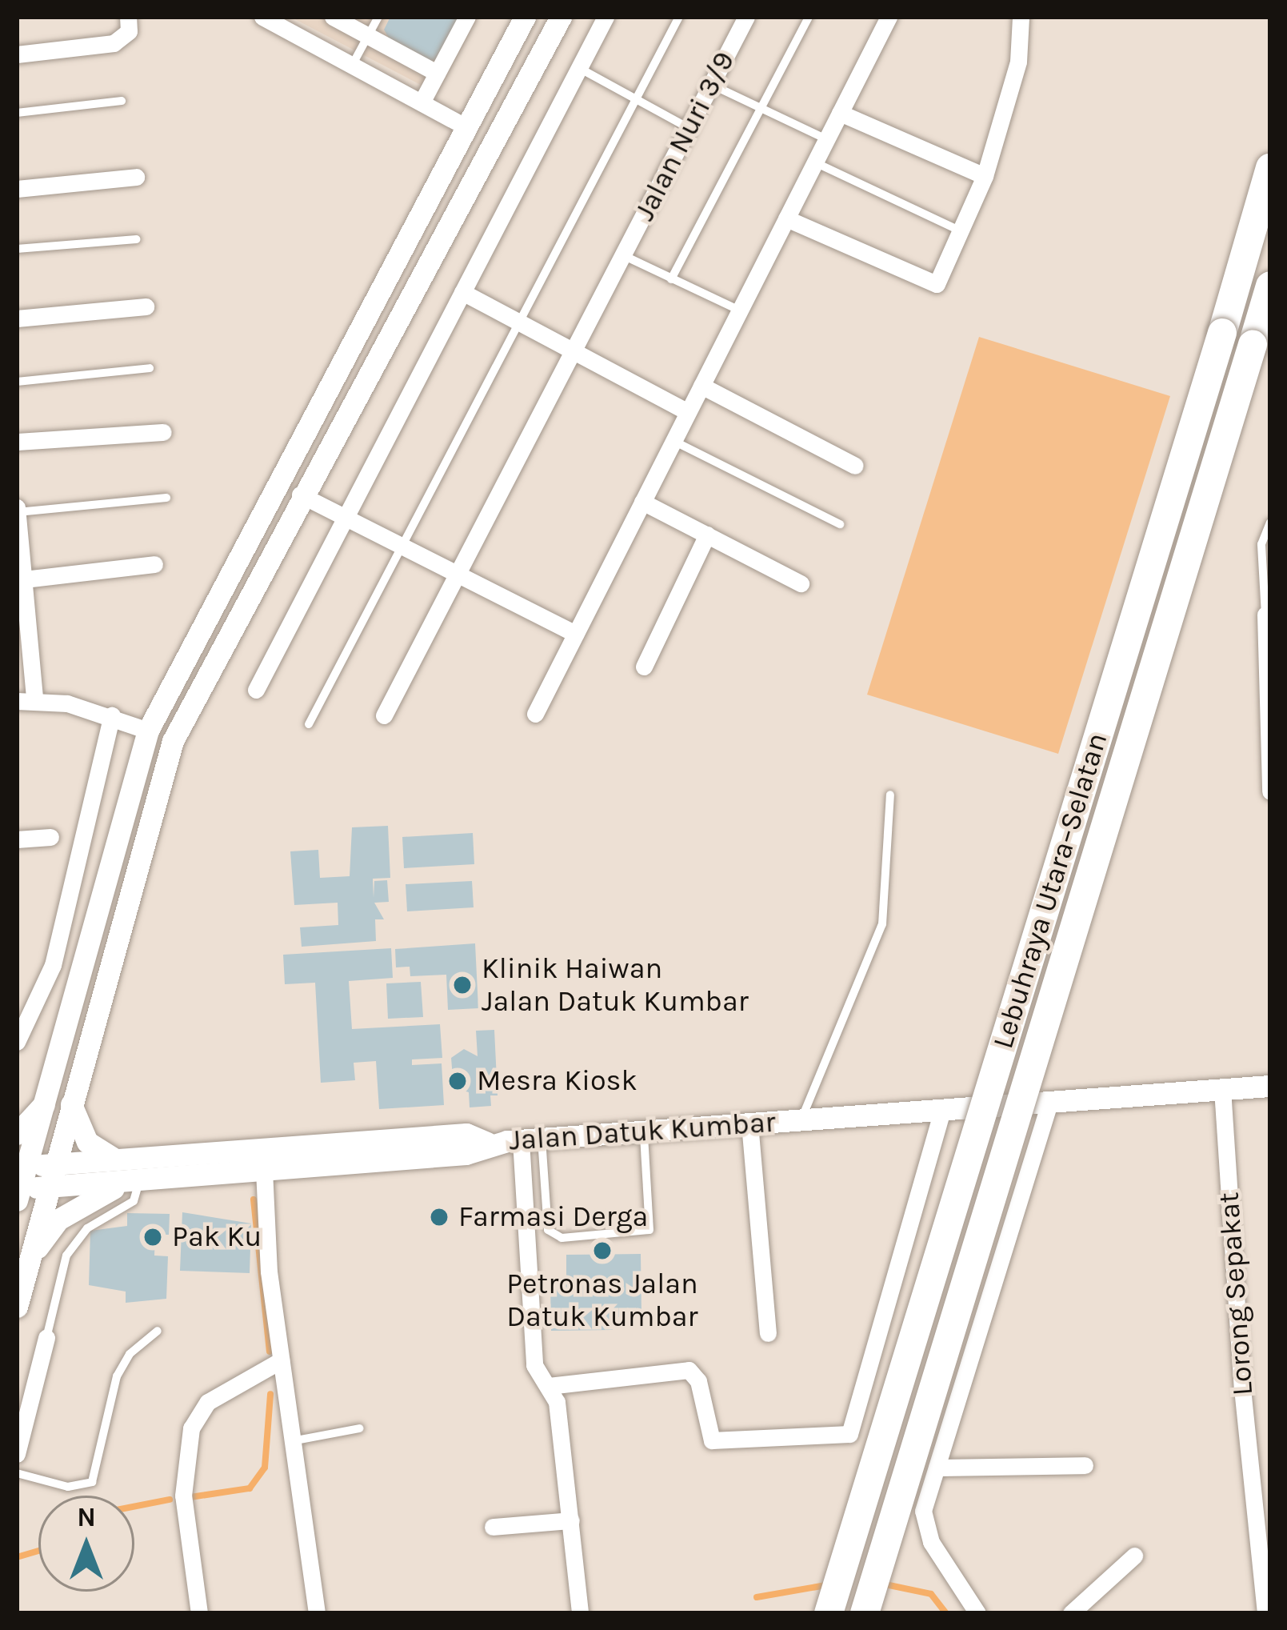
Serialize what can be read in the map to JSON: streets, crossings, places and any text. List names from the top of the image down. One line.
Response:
{"streets":{"highway":["Lebuhraya Utara–Selatan"],"main road":["Jalan Datuk Kumbar"],"street":["Jalan Nuri 3/9","Lorong Sepakat"]},"crossings":[["Jalan Datuk Kumbar","Lorong Sepakat"]],"places":["Klinik Haiwan Jalan Datuk Kumbar","Mesra Kiosk","Farmasi Derga","Pak Ku","Petronas Jalan Datuk Kumbar"],"north":"top"}
